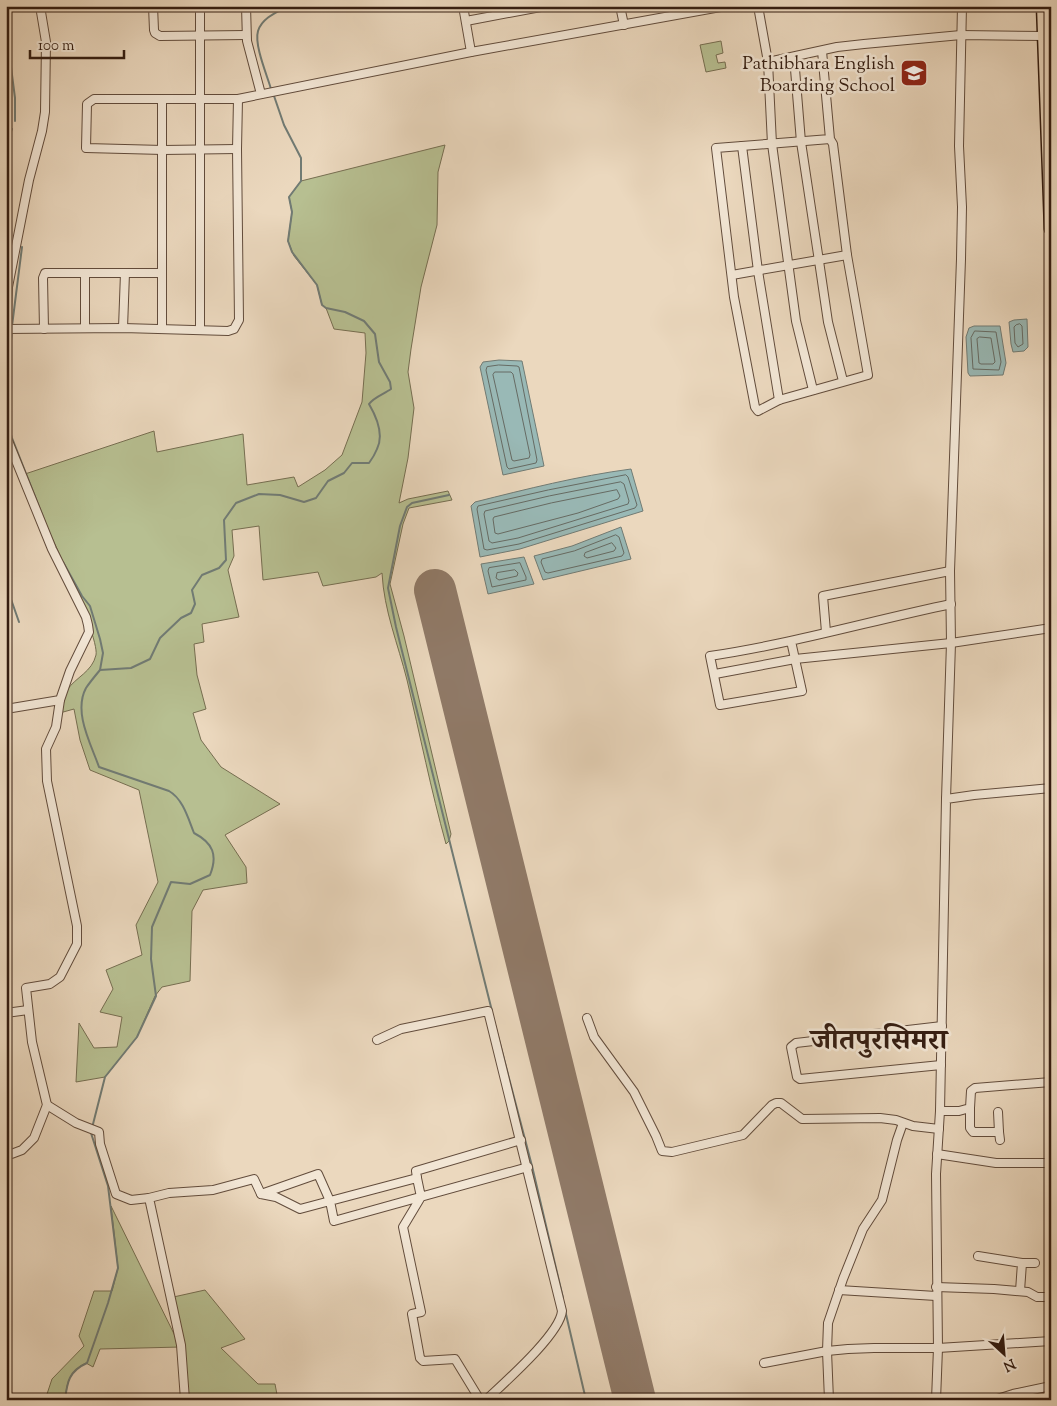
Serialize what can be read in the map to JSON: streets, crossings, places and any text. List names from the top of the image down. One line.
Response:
{"districts":["जीतपुरसिमरा"],"places":{"school or university":["Pathibhara English Boarding School"]},"scale_bar":"100 m","north":"bottom right"}
